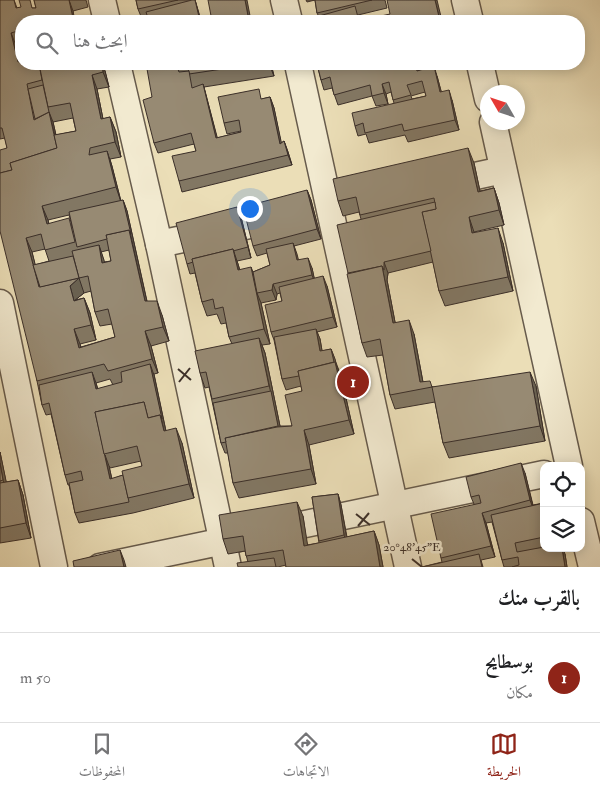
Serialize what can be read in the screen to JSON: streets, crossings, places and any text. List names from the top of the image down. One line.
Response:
{"north":"top left","page":{"search":"ابحث هنا","pins":"1","heading":"بالقرب منك","list":[{"mark":"1","name":"بوسطايح","note":"مكان","value":"50 m"}],"nav":["الخريطة","الاتجاهات","المحفوظات"]},"coordinates":["20°48'45\"E"]}
